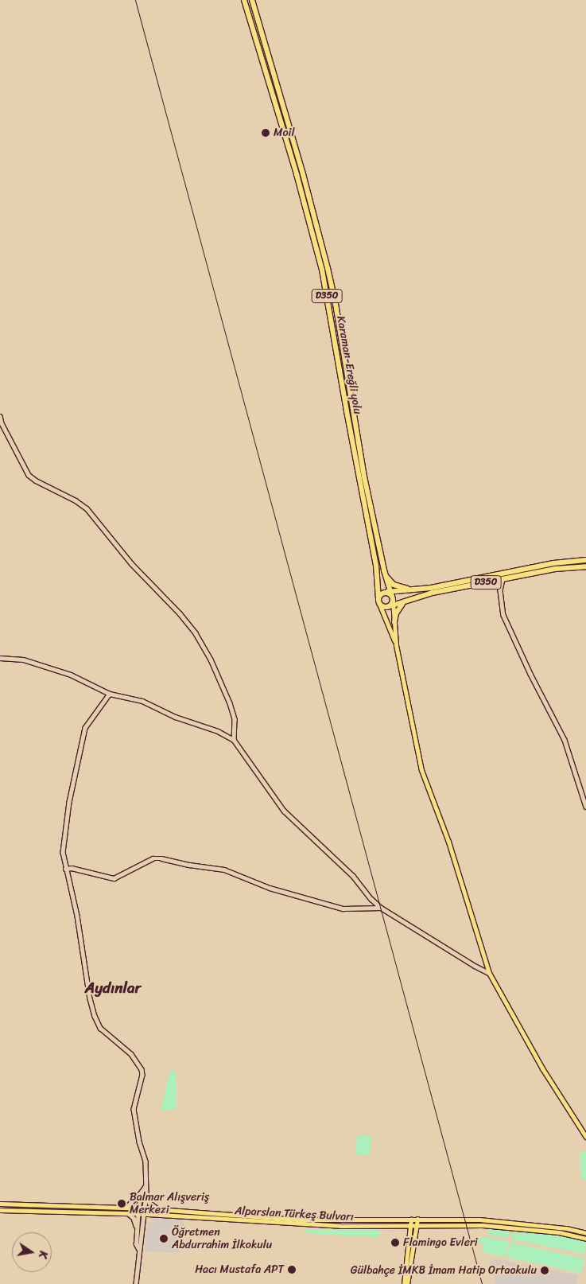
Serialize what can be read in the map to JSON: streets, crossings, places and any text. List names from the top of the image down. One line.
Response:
{"streets":{"highway":["D350","Karaman-Ereğli yolu"],"main road":["Alparslan Türkeş Bulvarı"]},"crossings":[["D350","Karaman-Ereğli yolu"]],"districts":["Aydınlar"],"places":["Moil","Balmar Alışveriş Merkezi","Öğretmen Abdurrahim İlkokulu","Flamingo Evleri","Hacı Mustafa APT","Gülbahçe İMKB İmam Hatip Ortaokulu"],"north":"right"}
